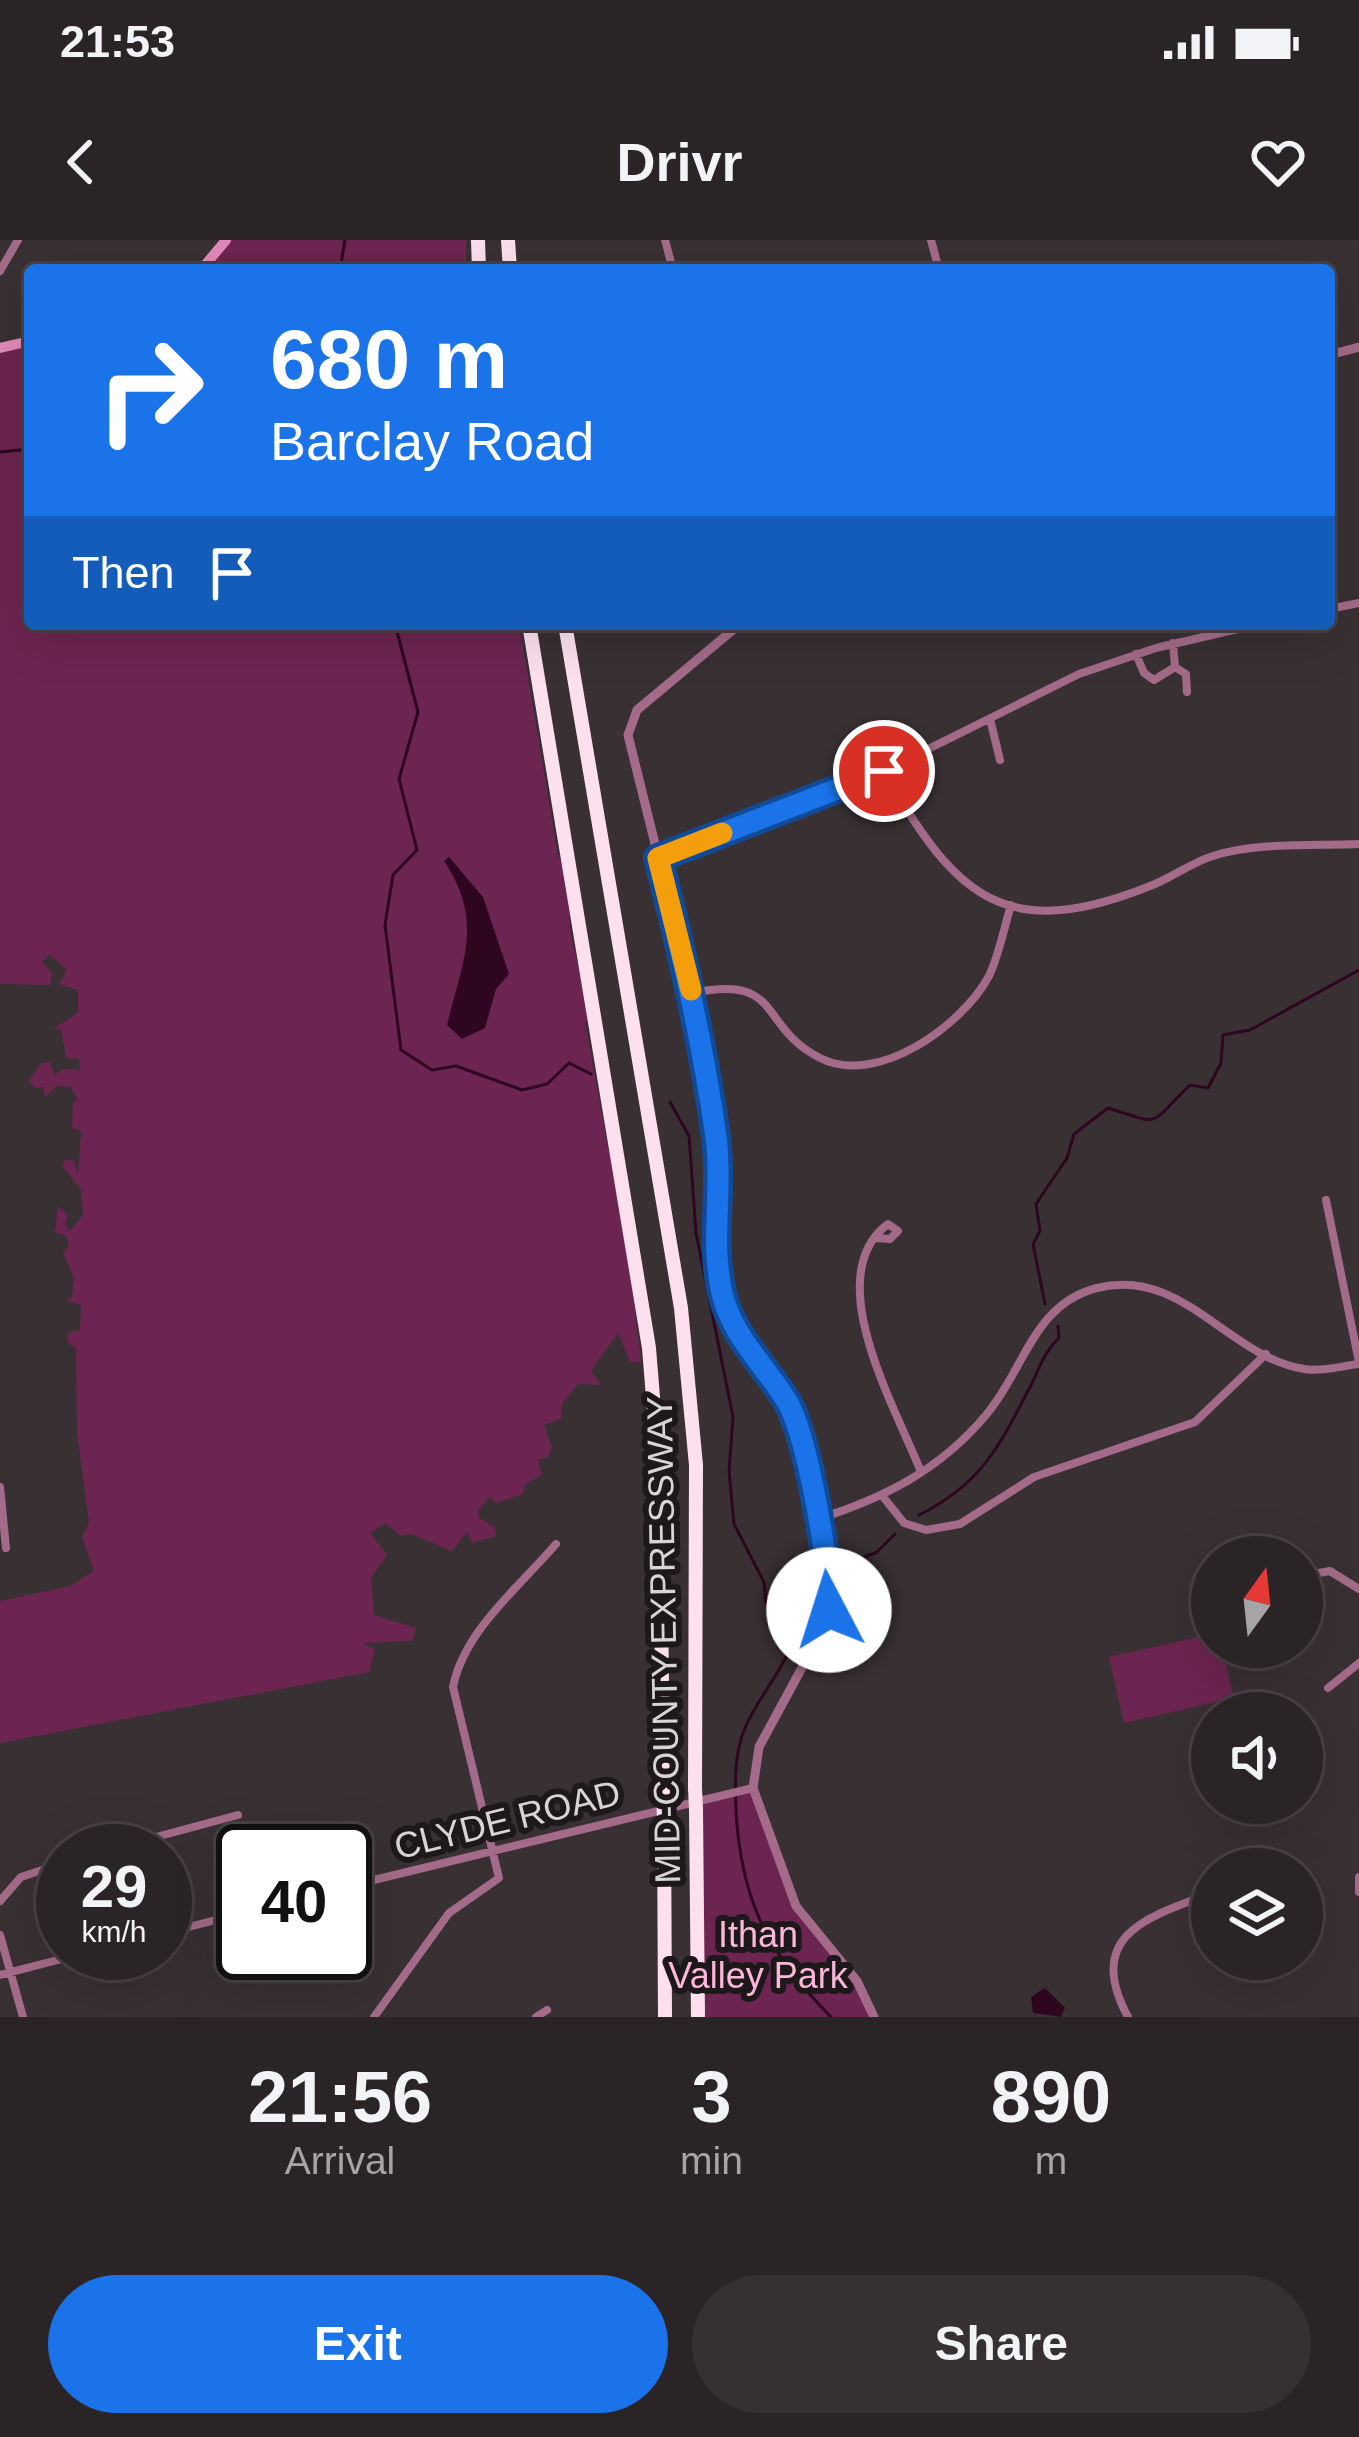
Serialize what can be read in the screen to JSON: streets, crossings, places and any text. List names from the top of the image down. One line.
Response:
{"streets":{"highway":["MID-COUNTY EXPRESSWAY"],"street":["CLYDE ROAD"]},"parks":["Ithan Valley Park"],"north":"top","page":{"status":"21:53","header":"Drivr","turn":["680 m","Barclay Road"],"then":"Then","speed":"29 km/h","limit":"40","eta":["21:56","Arrival","3","min","890","m"],"buttons":["Exit","Share"]}}
